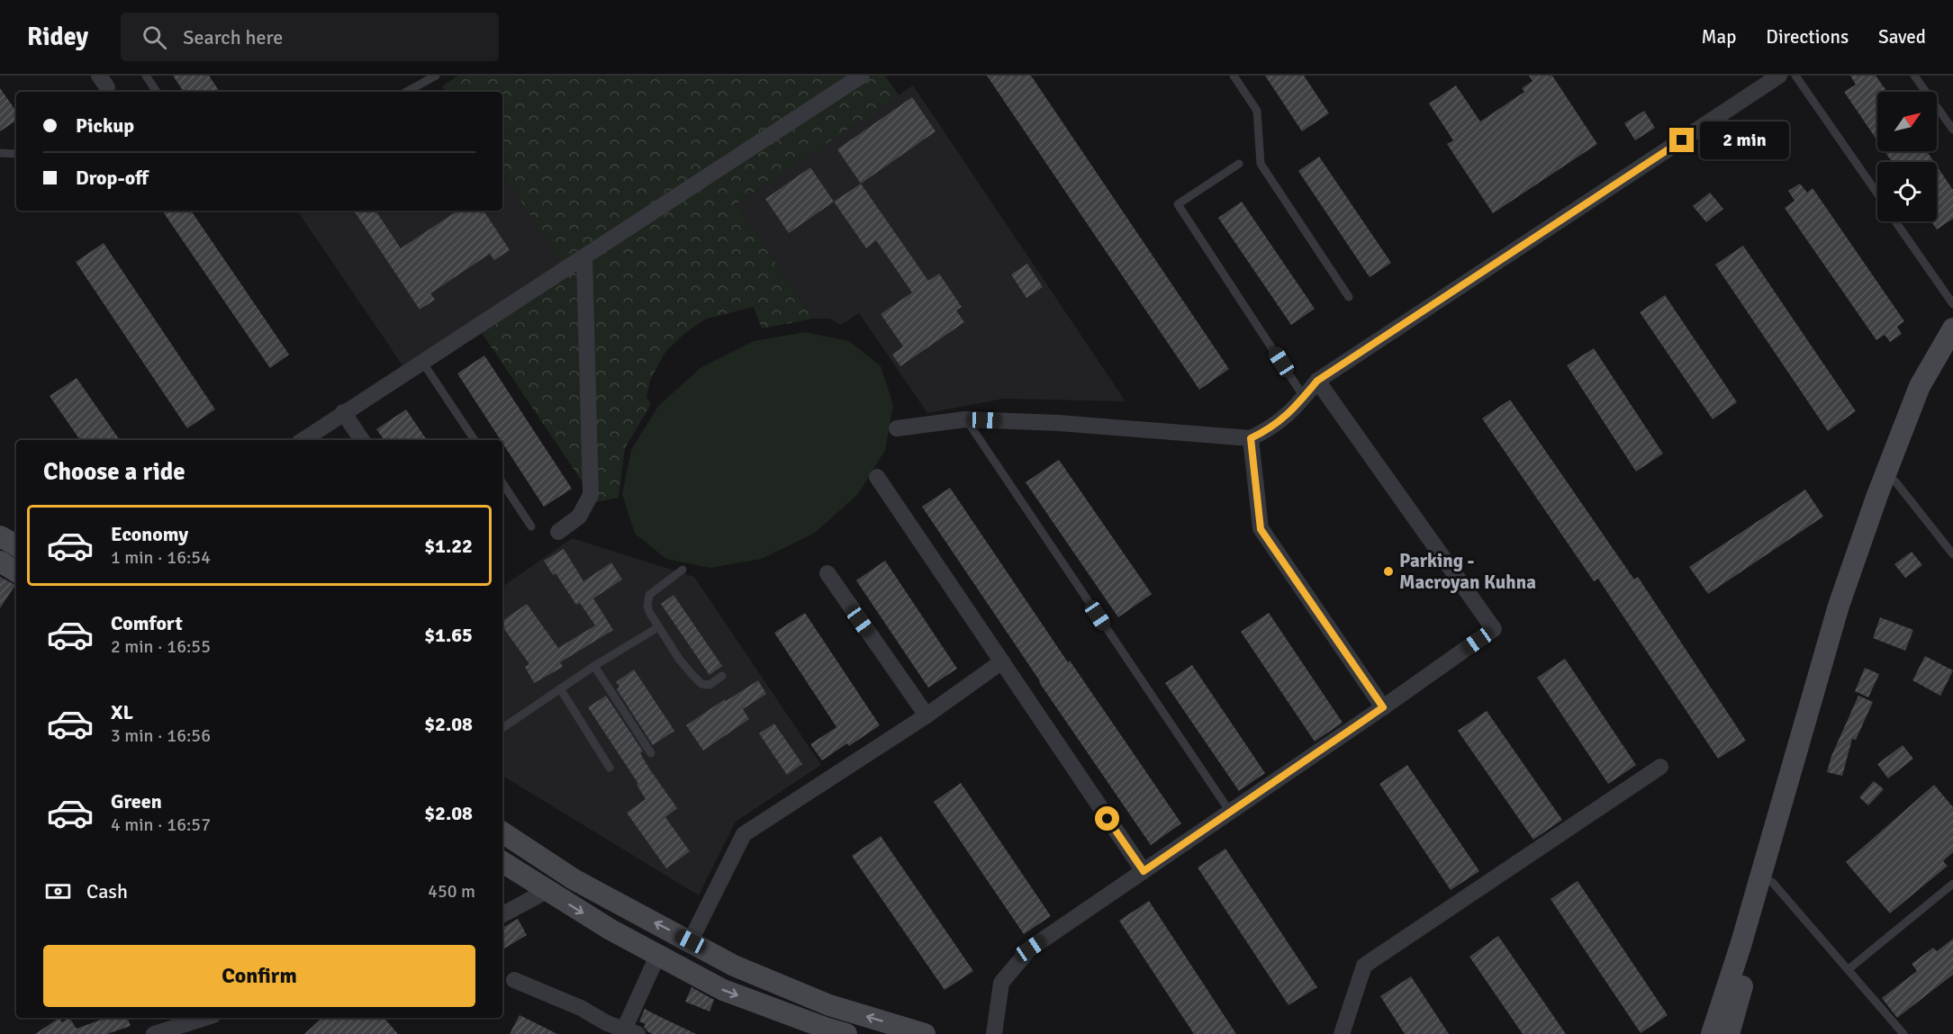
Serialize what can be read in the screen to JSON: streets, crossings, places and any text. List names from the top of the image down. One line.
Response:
{"places":["Parking - Macroyan Kuhna"],"north":"top right","page":{"header":"Ridey","search":"Search here","nav":["Map","Directions","Saved"],"banner":["Pickup","Drop-off"],"bubble":"2 min","heading":"Choose a ride","list":[{"name":"Economy","note":"1 min · 16:54","value":"$1.22"},{"name":"Comfort","note":"2 min · 16:55","value":"$1.65"},{"name":"XL","note":"3 min · 16:56","value":"$2.08"},{"name":"Green","note":"4 min · 16:57","value":"$2.08"}],"pay":["Cash","450 m"],"buttons":"Confirm"}}
